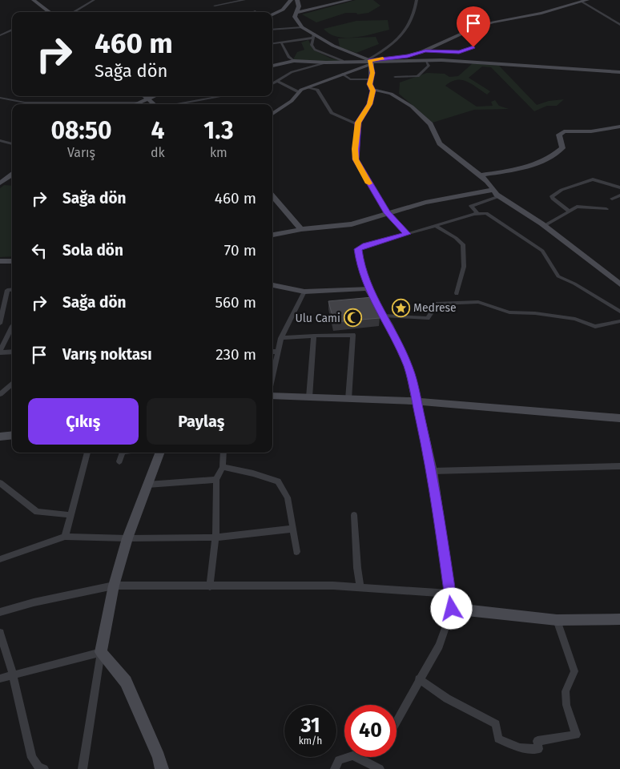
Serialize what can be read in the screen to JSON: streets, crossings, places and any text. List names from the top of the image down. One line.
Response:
{"places":{"place":["Medrese"],"mosque":["Ulu Cami"]},"page":{"turn":["460 m","Sağa dön"],"eta":["08:50","Varış","4","dk","1.3","km"],"list":[{"name":"Sağa dön","value":"460 m"},{"name":"Sola dön","value":"70 m"},{"name":"Sağa dön","value":"560 m"},{"name":"Varış noktası","value":"230 m"}],"buttons":["Çıkış","Paylaş"],"speed":"31 km/h","limit":"40"}}
